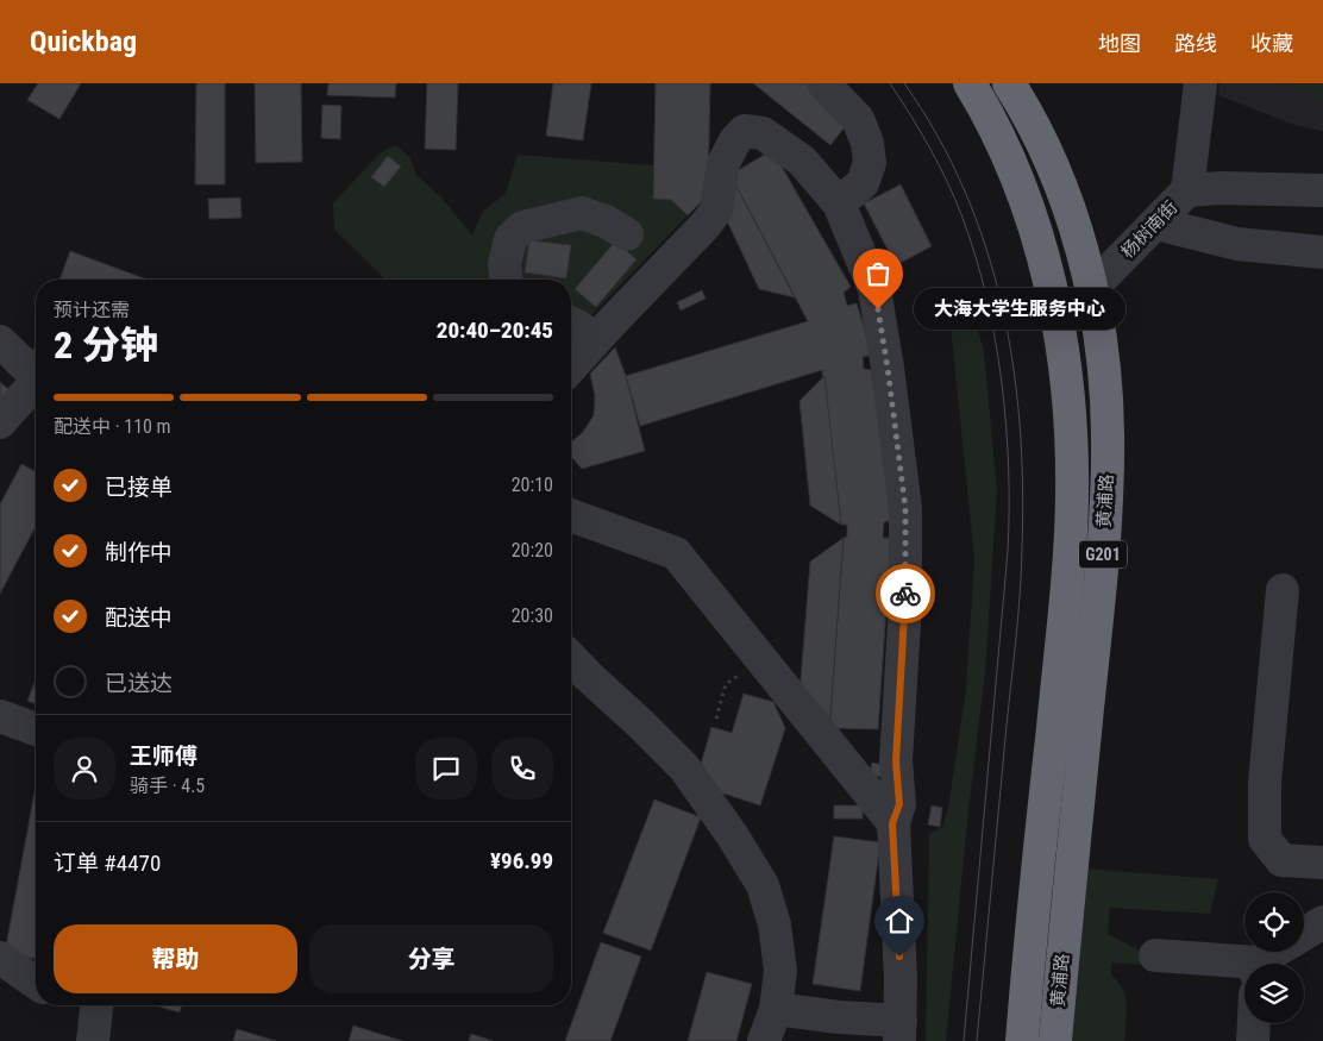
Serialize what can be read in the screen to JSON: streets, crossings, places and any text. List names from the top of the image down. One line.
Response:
{"streets":{"highway":["黄浦路","G201"],"street":["杨树南街"]},"crossings":[["杨树南街","黄浦路"]],"places":["大海大学生服务中心"],"page":{"header":"Quickbag","nav":["地图","路线","收藏"],"heading":["2 分钟","预计还需","20:40–20:45"],"panel":["王师傅","骑手 · 4.5","订单 #4470","¥96.99"],"bubble":"大海大学生服务中心","bar":"配送中 · 110 m","list":[["已接单","20:10"],["制作中","20:20"],["配送中","20:30"],"已送达"],"buttons":["帮助","分享"]}}
